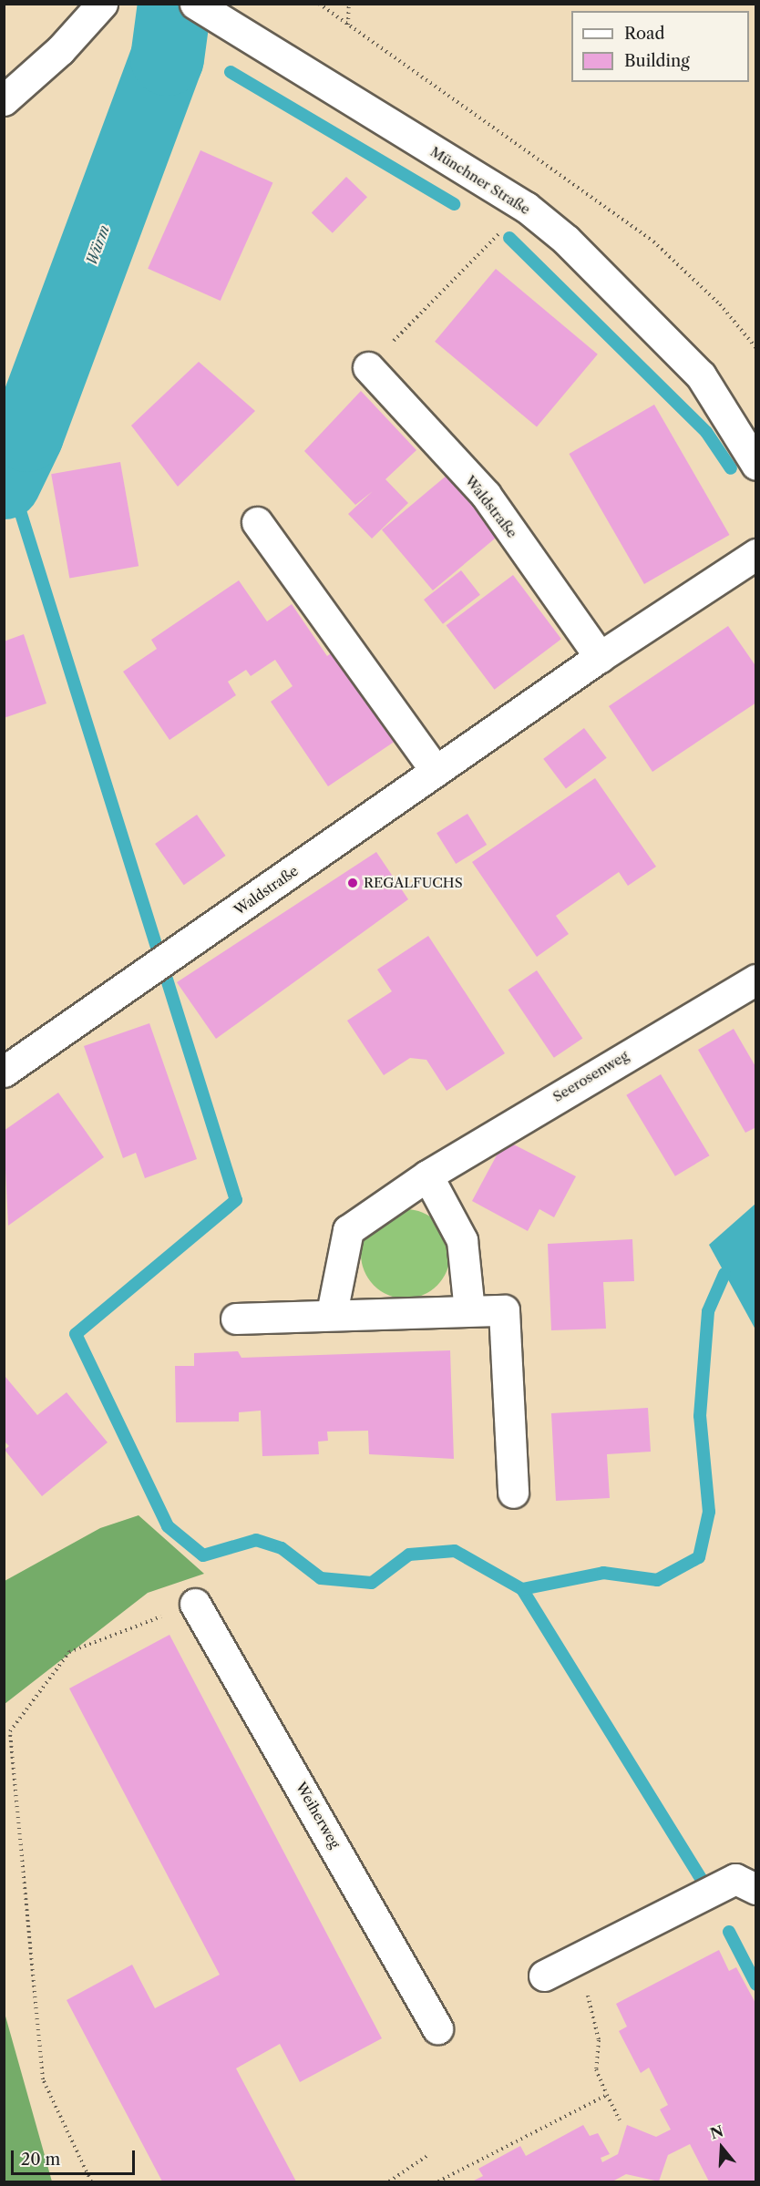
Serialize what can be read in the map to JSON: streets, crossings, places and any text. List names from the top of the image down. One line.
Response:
{"streets":{"street":["Münchner Straße","Waldstraße","Seerosenweg","Weiherweg"]},"water":["Würm"],"places":["REGALFUCHS"],"legend":["Road","Building"],"scale_bar":"20 m","north":"top"}
